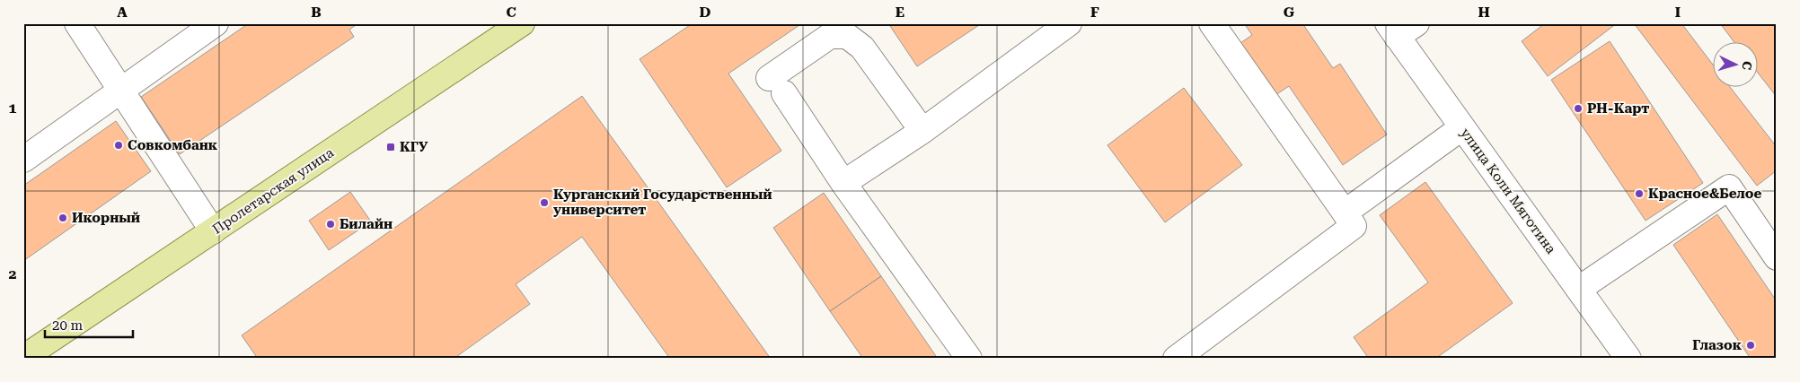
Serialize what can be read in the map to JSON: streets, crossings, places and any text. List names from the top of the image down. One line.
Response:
{"streets":{"main road":["Пролетарская улица"],"street":["улица Коли Мяготина"]},"places":{"other":["РН-Карт","Совкомбанк","Красное&Белое","Курганский Государственный университет","Икорный","Билайн","Глазок"],"transit":["КГУ"]},"scale_bar":"20 m","north":"right","grid":{"columns":["A","B","C","D","E","F","G","H","I"],"rows":["1","2"]}}
